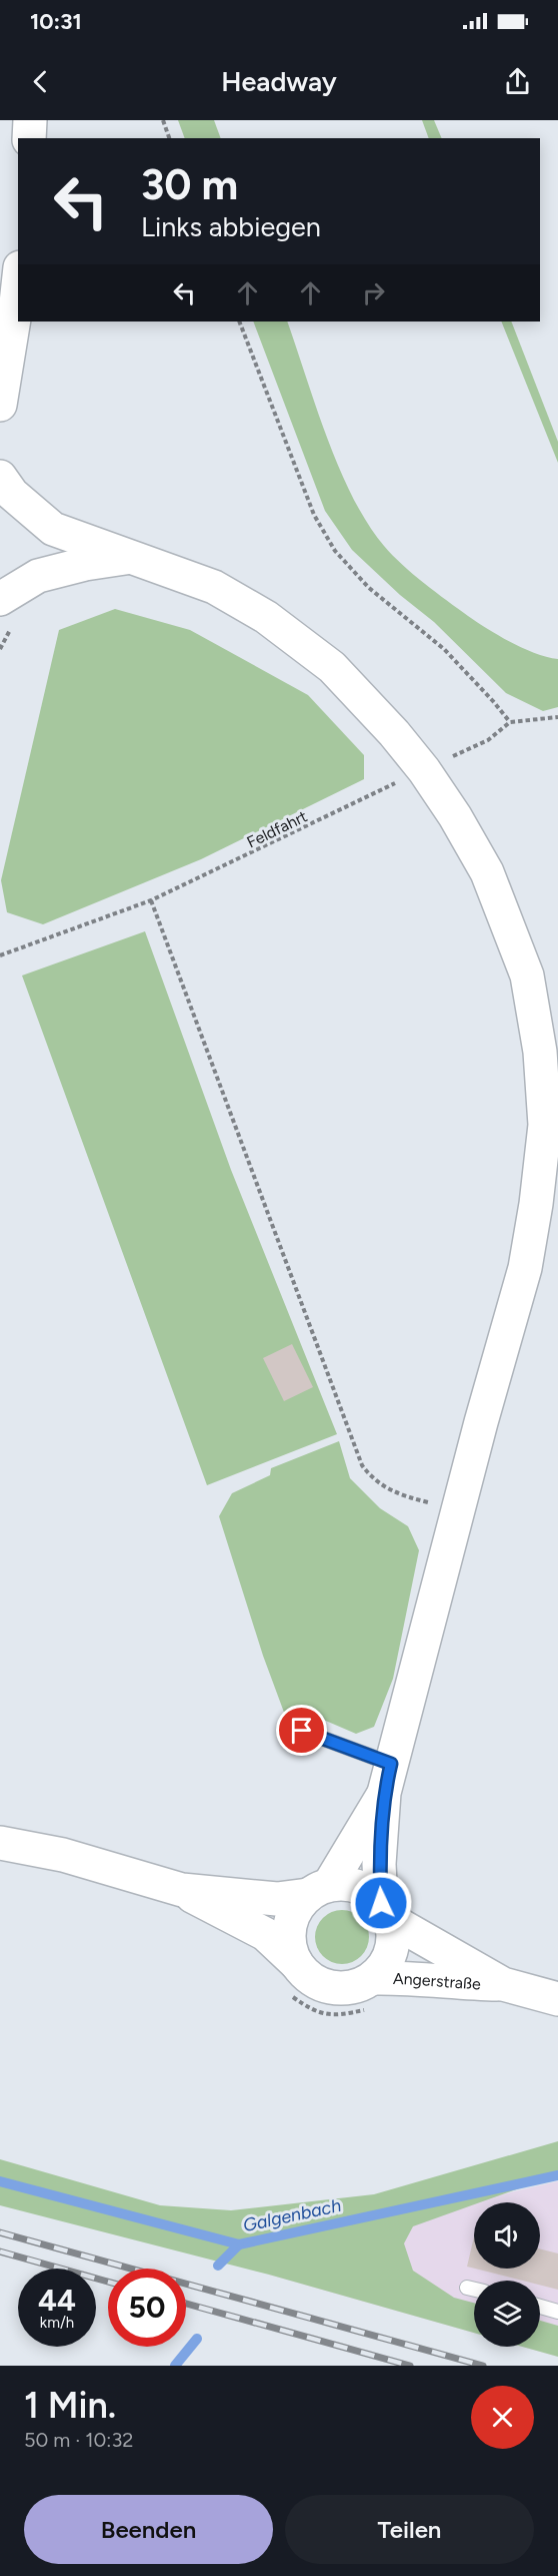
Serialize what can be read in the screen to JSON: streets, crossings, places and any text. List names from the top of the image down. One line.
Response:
{"streets":{"main road":["Angerstraße"],"path":["Feldfahrt"]},"water":["Galgenbach"],"page":{"status":"10:31","header":"Headway","turn":["30 m","Links abbiegen"],"speed":"44 km/h","limit":"50","heading":["1 Min.","50 m · 10:32"],"buttons":["Beenden","Teilen"]}}
